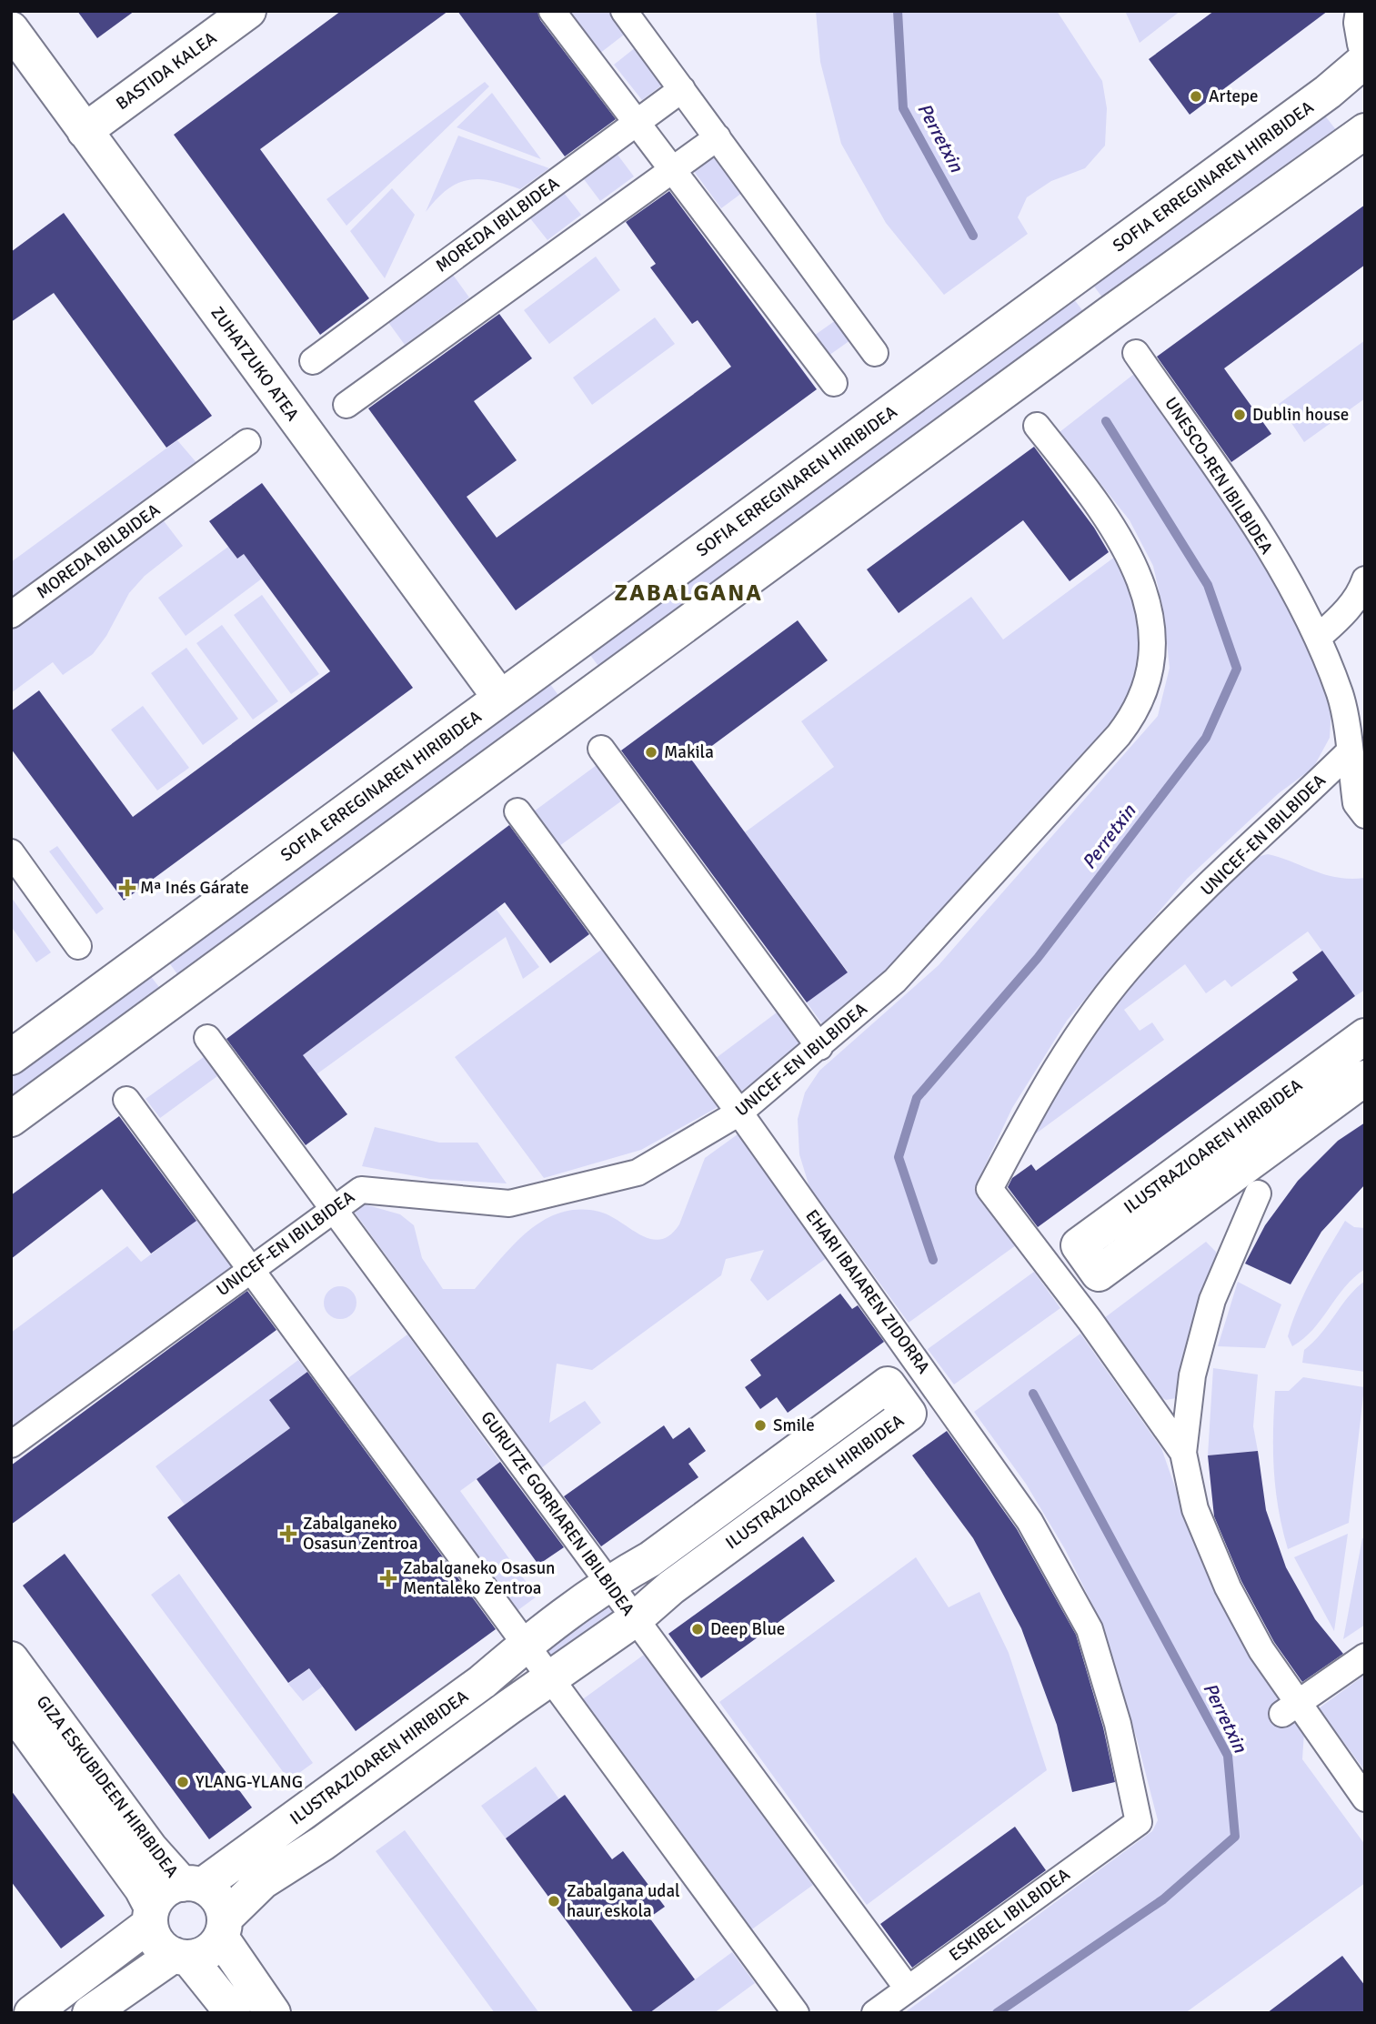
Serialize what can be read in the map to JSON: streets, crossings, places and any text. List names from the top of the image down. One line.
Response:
{"streets":{"street":["BASTIDA KALEA","SOFIA ERREGINAREN HIRIBIDEA","MOREDA IBILBIDEA","ZUHATZUKO ATEA","UNESCO-REN IBILBIDEA","UNICEF-EN IBILBIDEA","ILUSTRAZIOAREN HIRIBIDEA","EHARI IBAIAREN ZIDORRA","GURUTZE GORRIAREN IBILBIDEA","GIZA ESKUBIDEEN HIRIBIDEA","ESKIBEL IBILBIDEA"]},"crossings":[["BASTIDA KALEA","ZUHATZUKO ATEA"],["SOFIA ERREGINAREN HIRIBIDEA","ZUHATZUKO ATEA"],["UNESCO-REN IBILBIDEA","UNICEF-EN IBILBIDEA"],["UNICEF-EN IBILBIDEA","EHARI IBAIAREN ZIDORRA"],["UNICEF-EN IBILBIDEA","GURUTZE GORRIAREN IBILBIDEA"],["ILUSTRAZIOAREN HIRIBIDEA","GURUTZE GORRIAREN IBILBIDEA"],["ILUSTRAZIOAREN HIRIBIDEA","GIZA ESKUBIDEEN HIRIBIDEA"],["EHARI IBAIAREN ZIDORRA","ESKIBEL IBILBIDEA"],["GURUTZE GORRIAREN IBILBIDEA","ESKIBEL IBILBIDEA"]],"districts":["ZABALGANA"],"water":["Perretxin"],"places":{"other":["Artepe","Dublin house","Makila","Smile","Deep Blue","YLANG-YLANG","Zabalgana udal haur eskola"],"health":["Mª Inés Gárate","Zabalganeko Osasun Zentroa","Zabalganeko Osasun Mentaleko Zentroa"]}}
